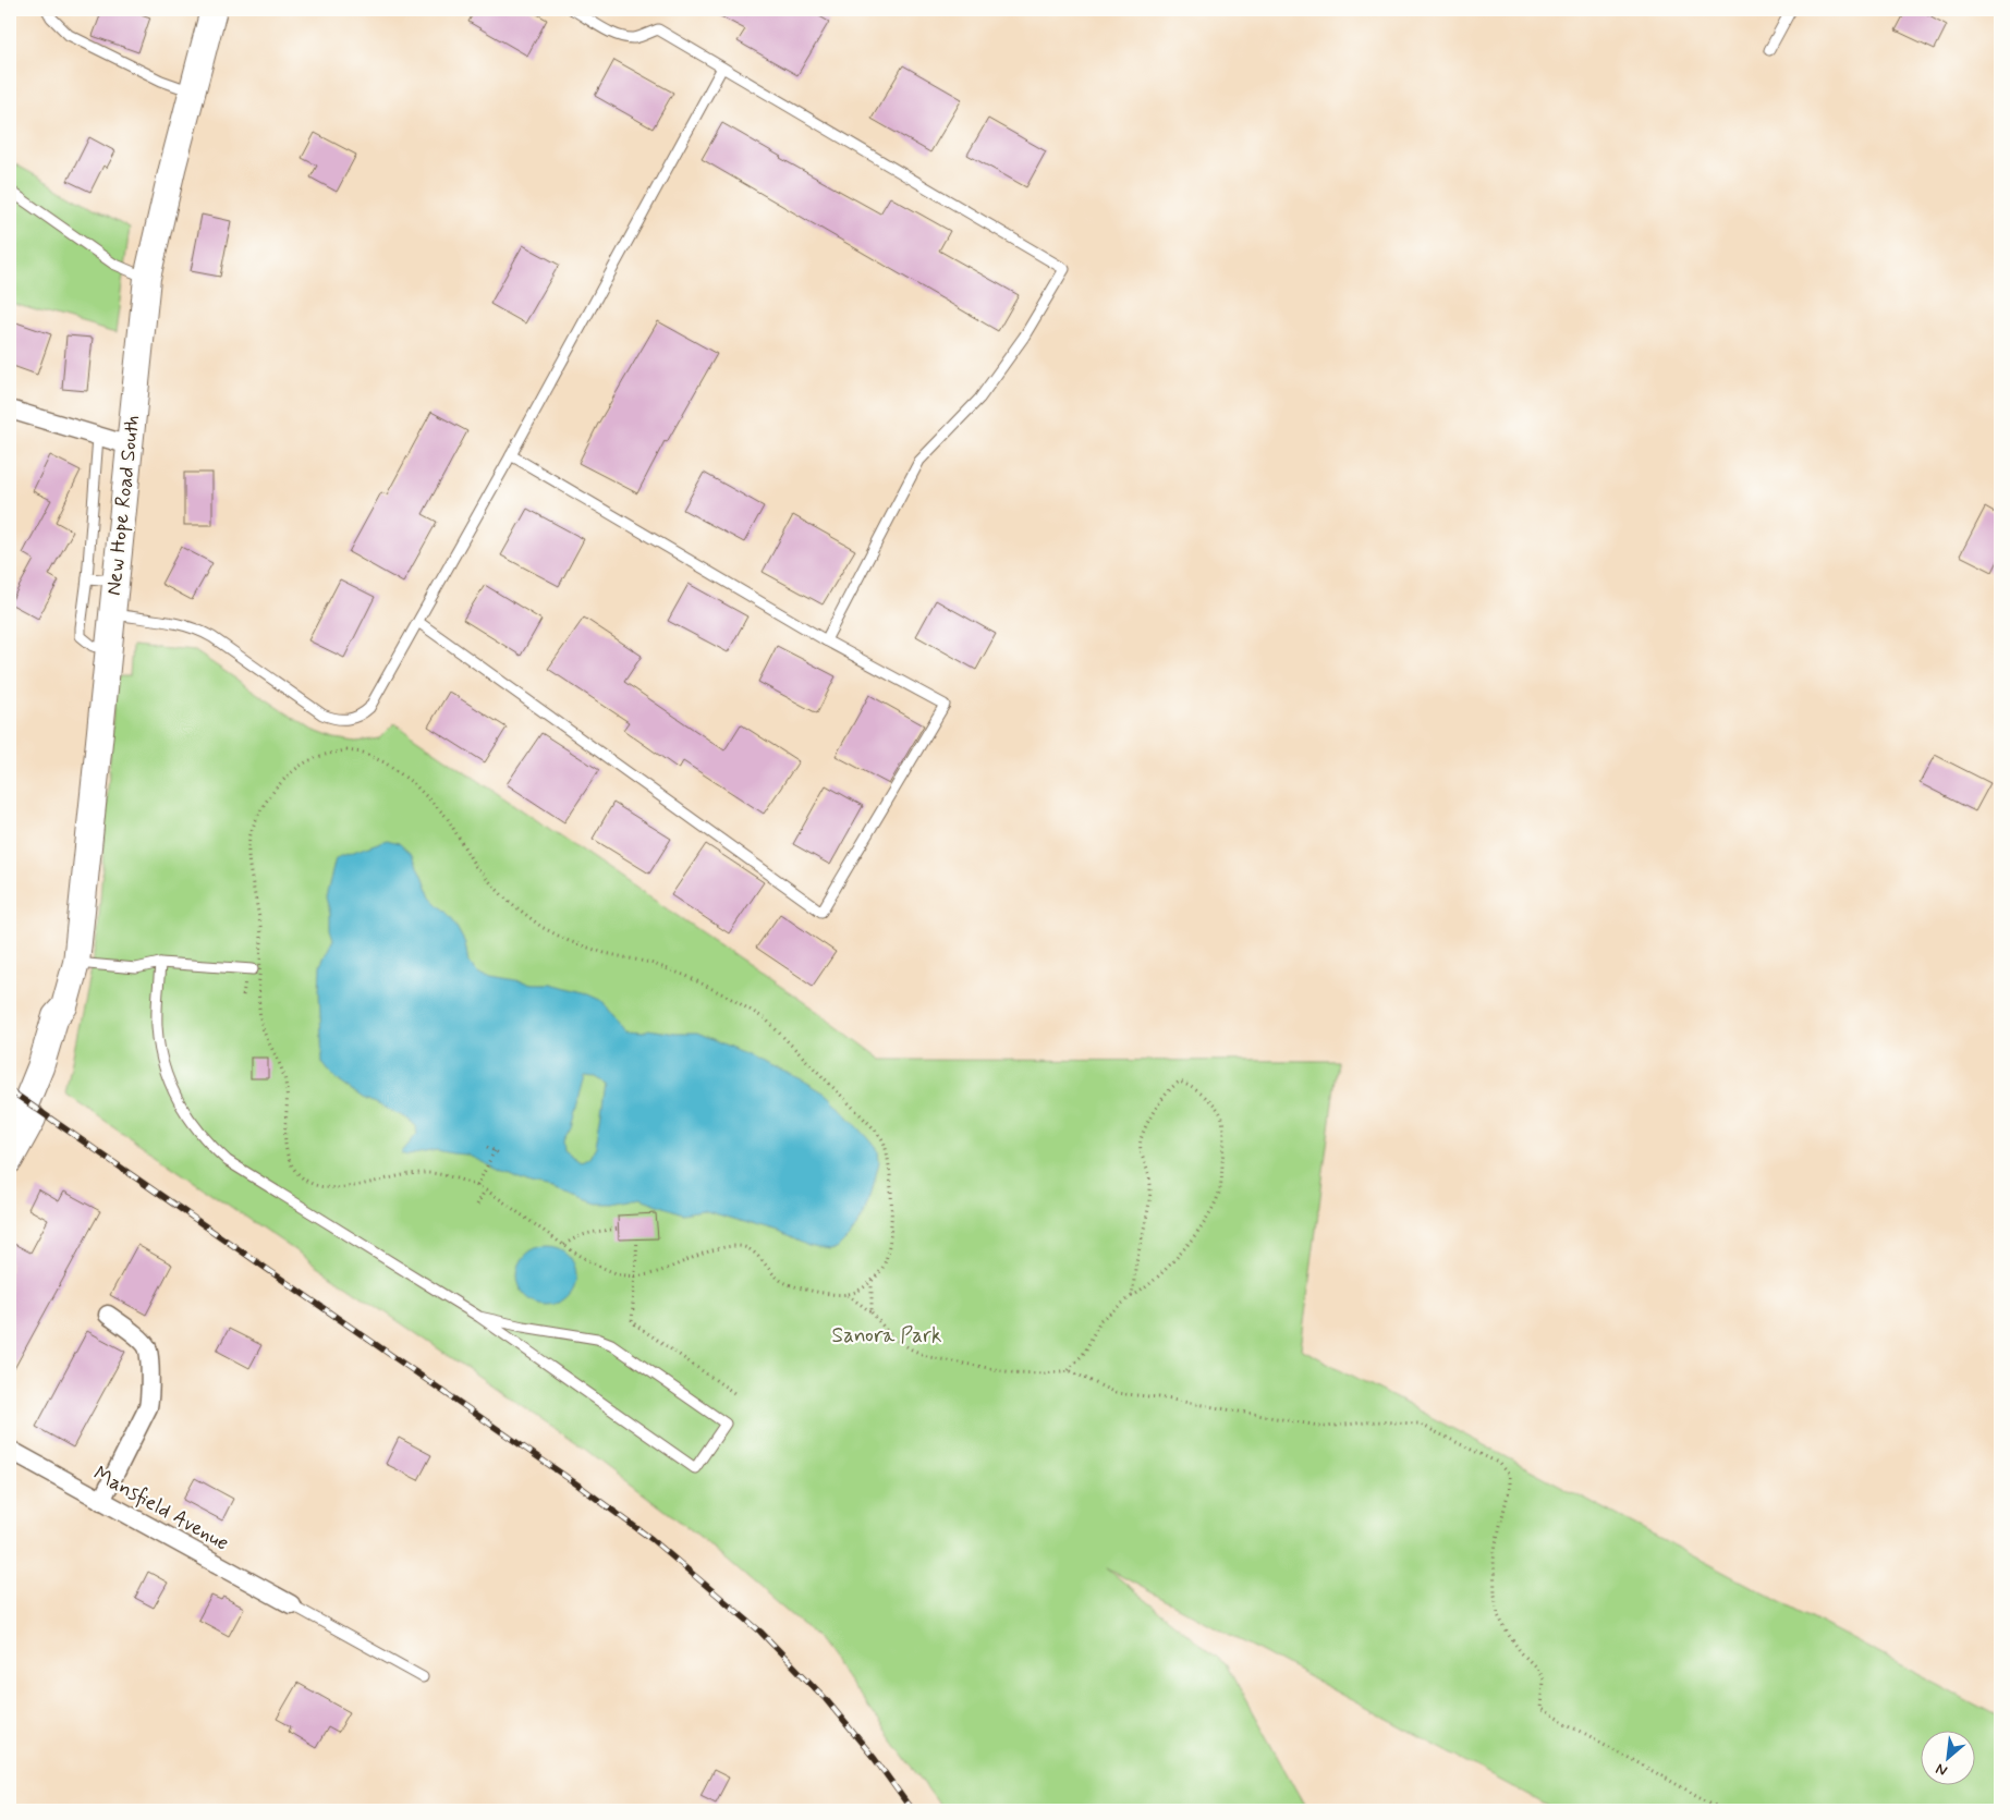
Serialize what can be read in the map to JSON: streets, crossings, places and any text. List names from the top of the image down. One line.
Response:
{"streets":{"street":["New Hope Road South","Mansfield Avenue"]},"parks":["Sanora Park"],"north":"bottom left"}
